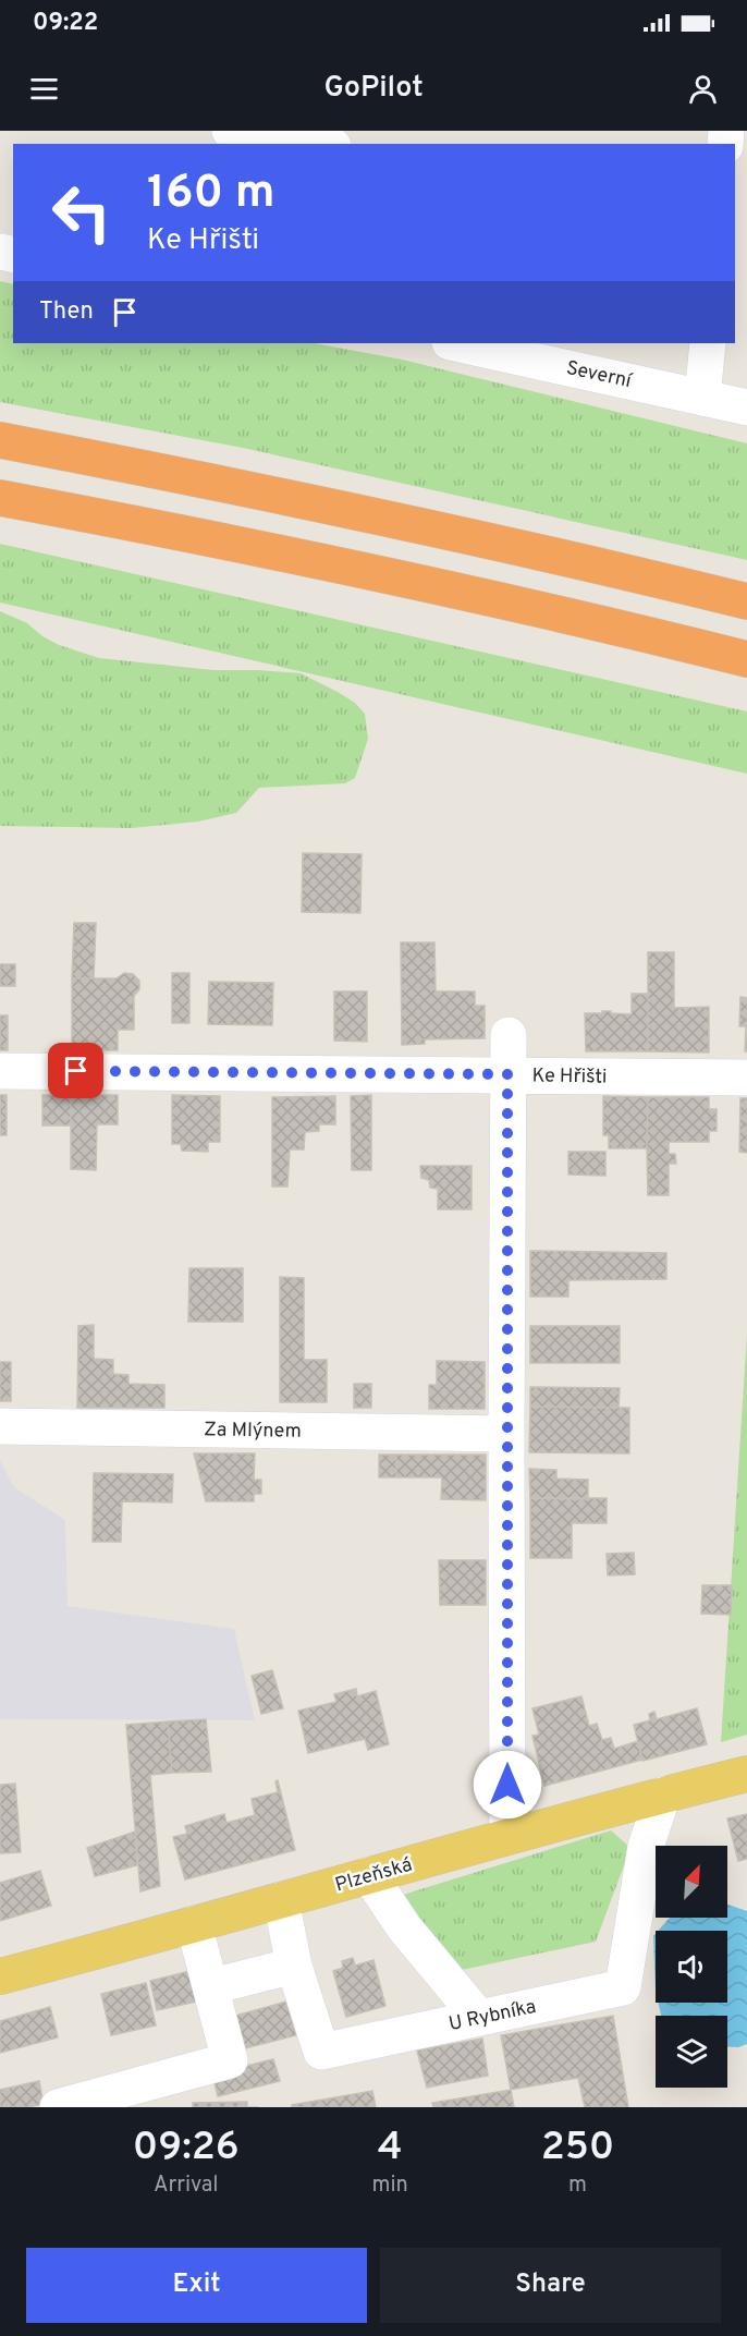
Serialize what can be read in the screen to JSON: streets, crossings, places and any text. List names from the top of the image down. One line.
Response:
{"streets":{"main road":["Plzeňská"],"street":["Severní","Ke Hřišti","Za Mlýnem","U Rybníka"]},"crossings":[["Plzeňská","U Rybníka"]],"north":"top right","page":{"status":"09:22","header":"GoPilot","turn":["160 m","Ke Hřišti"],"then":"Then","eta":["09:26","Arrival","4","min","250","m"],"buttons":["Exit","Share"]}}
